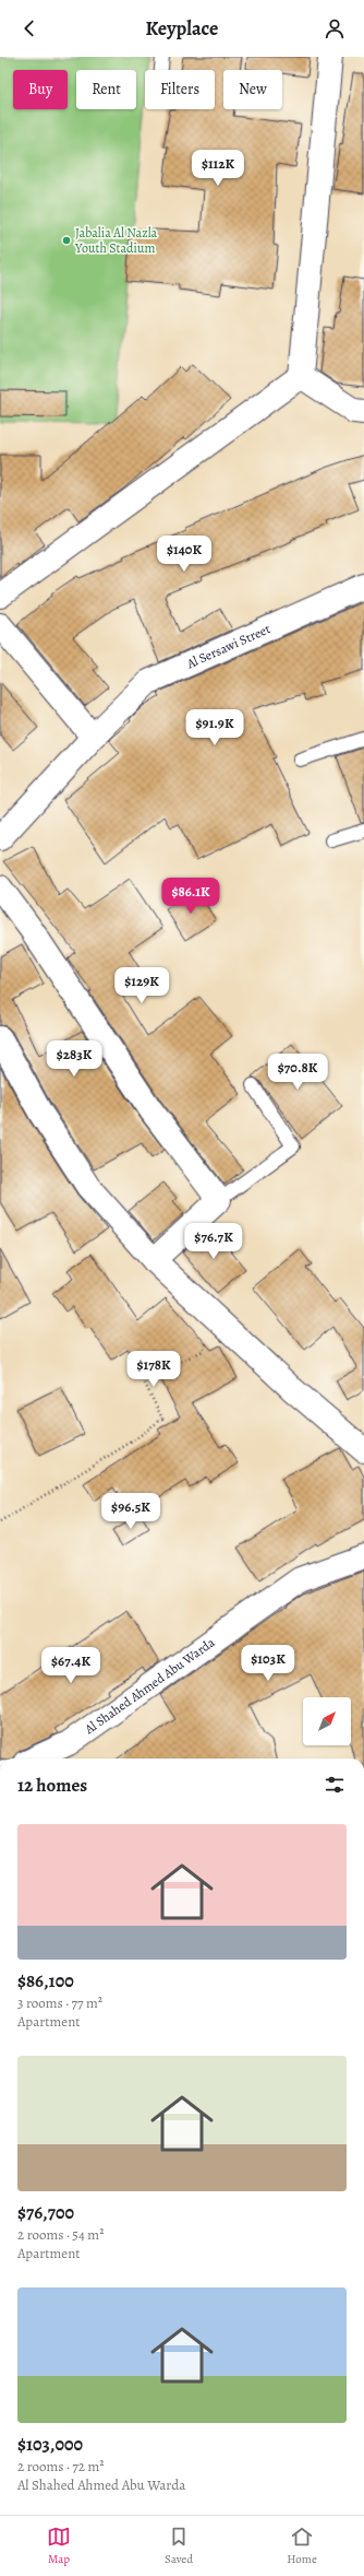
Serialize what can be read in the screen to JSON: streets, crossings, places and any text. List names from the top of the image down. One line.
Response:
{"streets":{"street":["Al Sersawi Street","Al Shahed Ahmed Abu Warda"]},"places":["Jabalia Al Nazla Youth Stadium"],"north":"top right","page":{"header":"Keyplace","chip":["Buy","Rent","Filters","New"],"price":["$112K","$140K","$91.9K","$86.1K","$129K","$283K","$70.8K","$76.7K","$178K","$96.5K","$103K","$67.4K"],"heading":"12 homes","list":[{"name":"$86,100","note":"3 rooms · 77 m² · Apartment"},{"name":"$76,700","note":"2 rooms · 54 m² · Apartment"},{"name":"$103,000","note":"2 rooms · 72 m² · Al Shahed Ahmed Abu Warda"}],"tabs":["Map","Saved","Home"]}}
